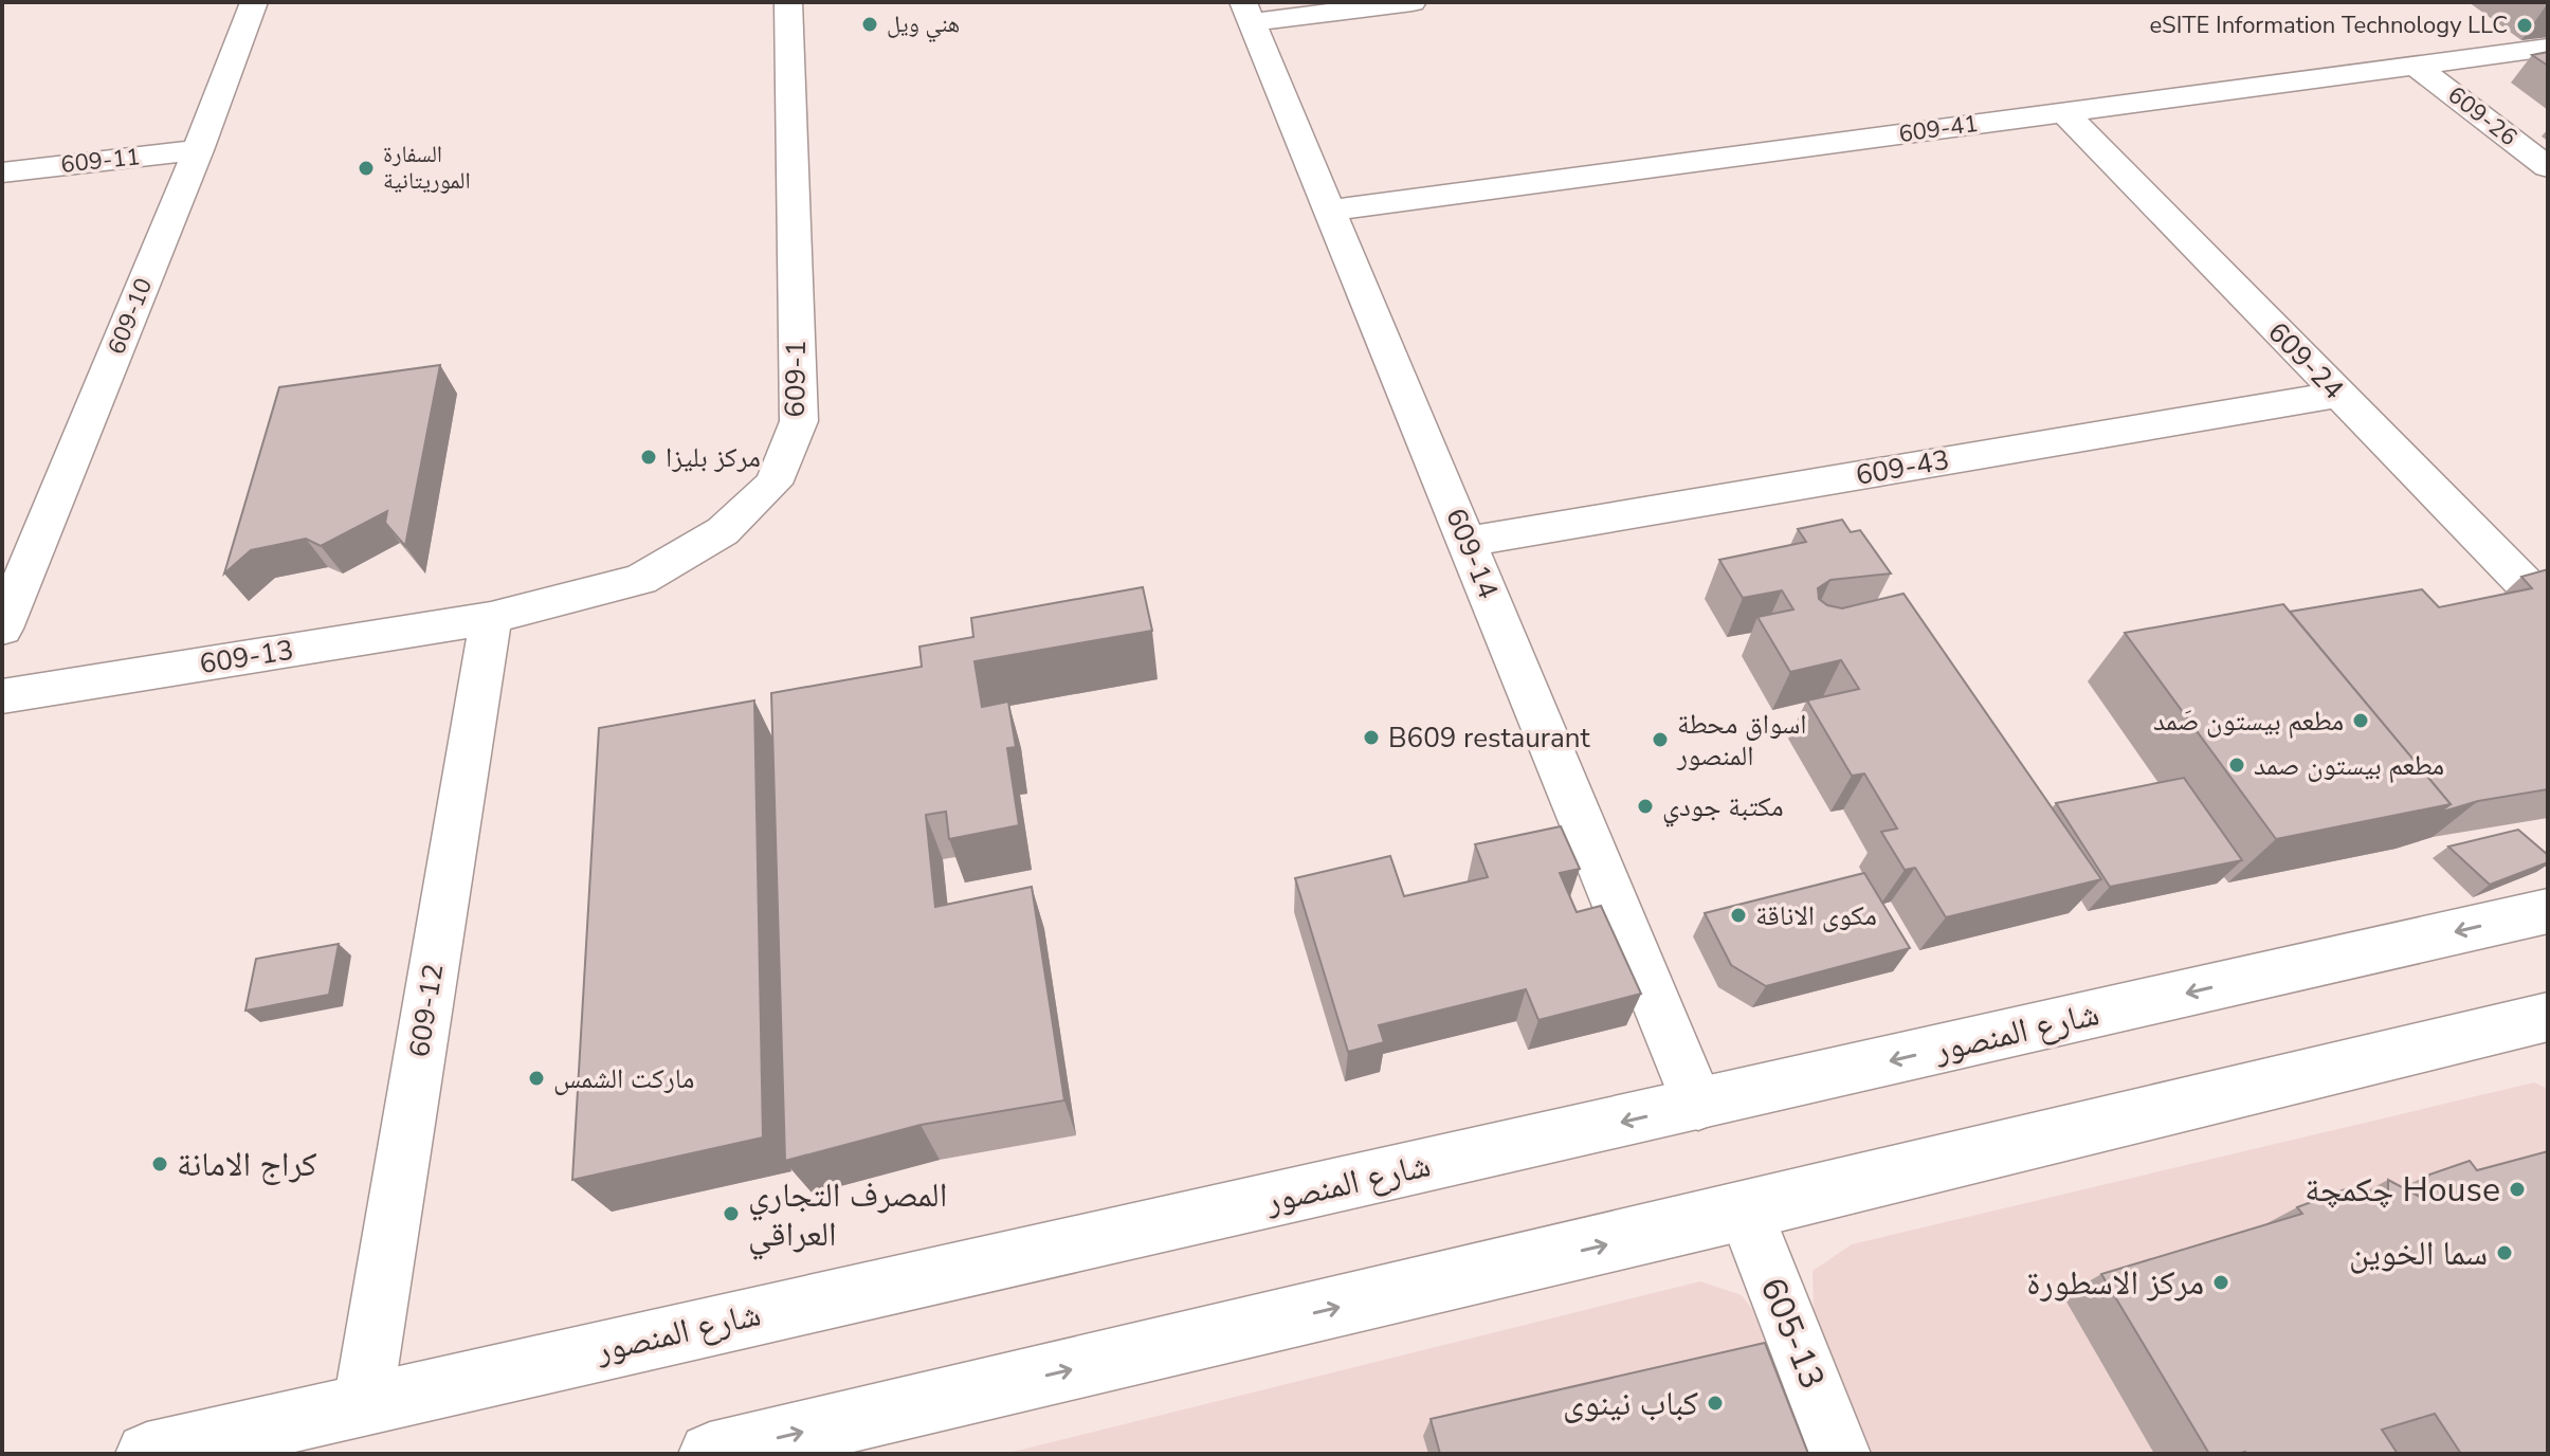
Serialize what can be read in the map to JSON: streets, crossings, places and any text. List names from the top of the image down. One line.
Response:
{"streets":{"main road":["شارع المنصور"],"street":["609-26","609-41","609-11","609-10","609-24","609-1","609-43","609-14","609-13","609-12","605-13"]},"crossings":[["609-26","609-41"],["609-41","609-24"],["609-41","609-14"],["609-11","609-10"],["609-24","609-43"],["609-1","609-13"],["609-1","609-12"],["609-43","609-14"],["609-14","شارع المنصور"],["609-13","609-12"],["609-12","شارع المنصور"]],"places":["هني ويل","eSITE Information Technology LLC","السفارة الموريتانية","مركز بليزا","مطعم بيستون صَمد","B609 restaurant","اسواق محطة المنصور","مطعم بيستون صمد","مكتبة جودي","مكوى الاناقة","ماركت الشمس","كراج الامانة","چكمچة House","المصرف التجاري العراقي","سما الخوين","مركز الاسطورة","كباب نينوى"]}
